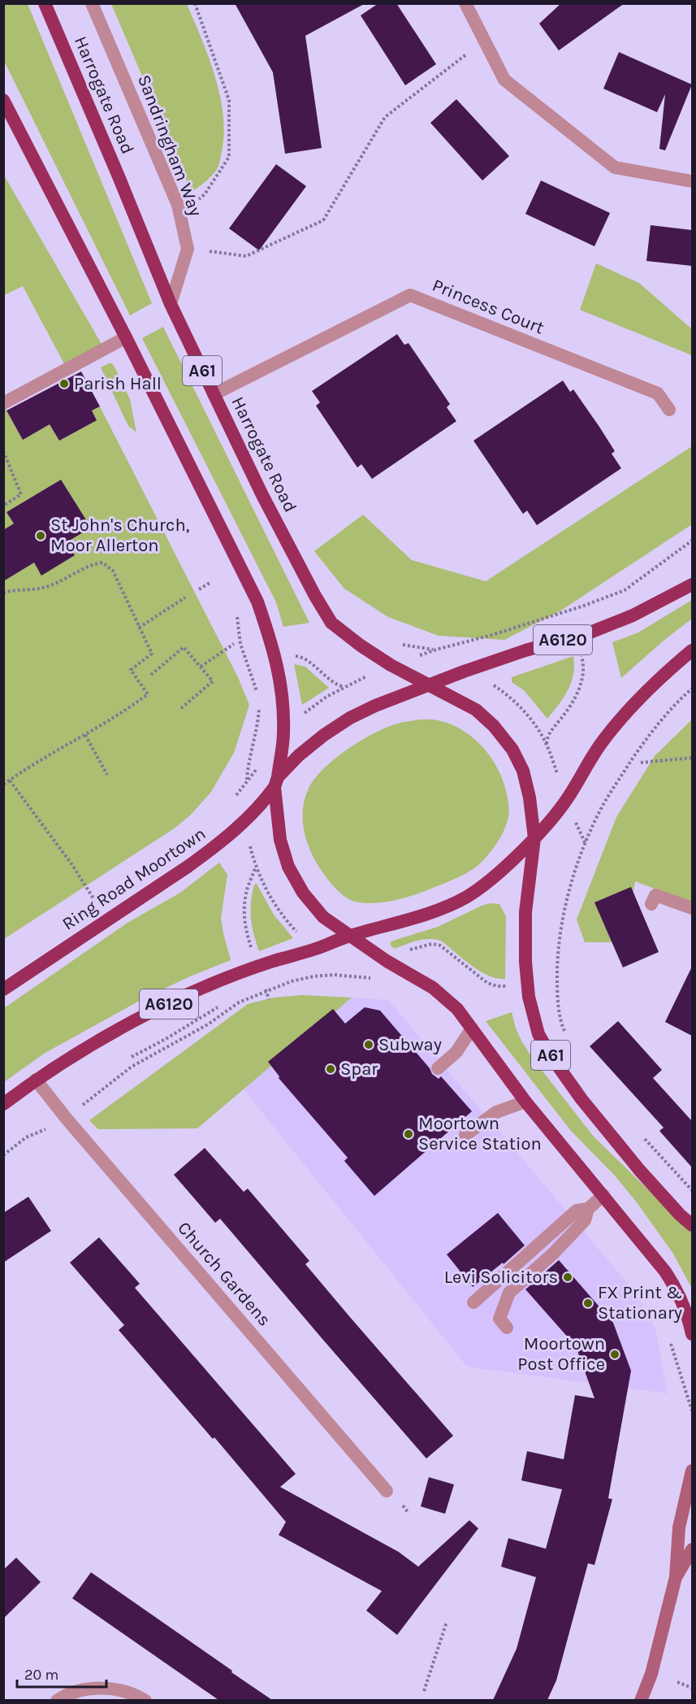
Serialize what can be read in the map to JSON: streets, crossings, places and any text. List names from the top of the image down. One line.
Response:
{"streets":{"highway":["Harrogate Road","A61","A6120","Ring Road Moortown"],"street":["Sandringham Way","Princess Court","Church Gardens"]},"crossings":[["Harrogate Road","Sandringham Way"],["Harrogate Road","Princess Court"],["Harrogate Road","A61"],["Harrogate Road","A6120"],["Harrogate Road","Ring Road Moortown"],["A61","A6120"],["A6120","Ring Road Moortown"],["A6120","Church Gardens"]],"places":["Parish Hall","St John's Church, Moor Allerton","Subway","Spar","Moortown Service Station","Levi Solicitors","FX Print & Stationary","Moortown Post Office"],"scale_bar":"20 m"}
